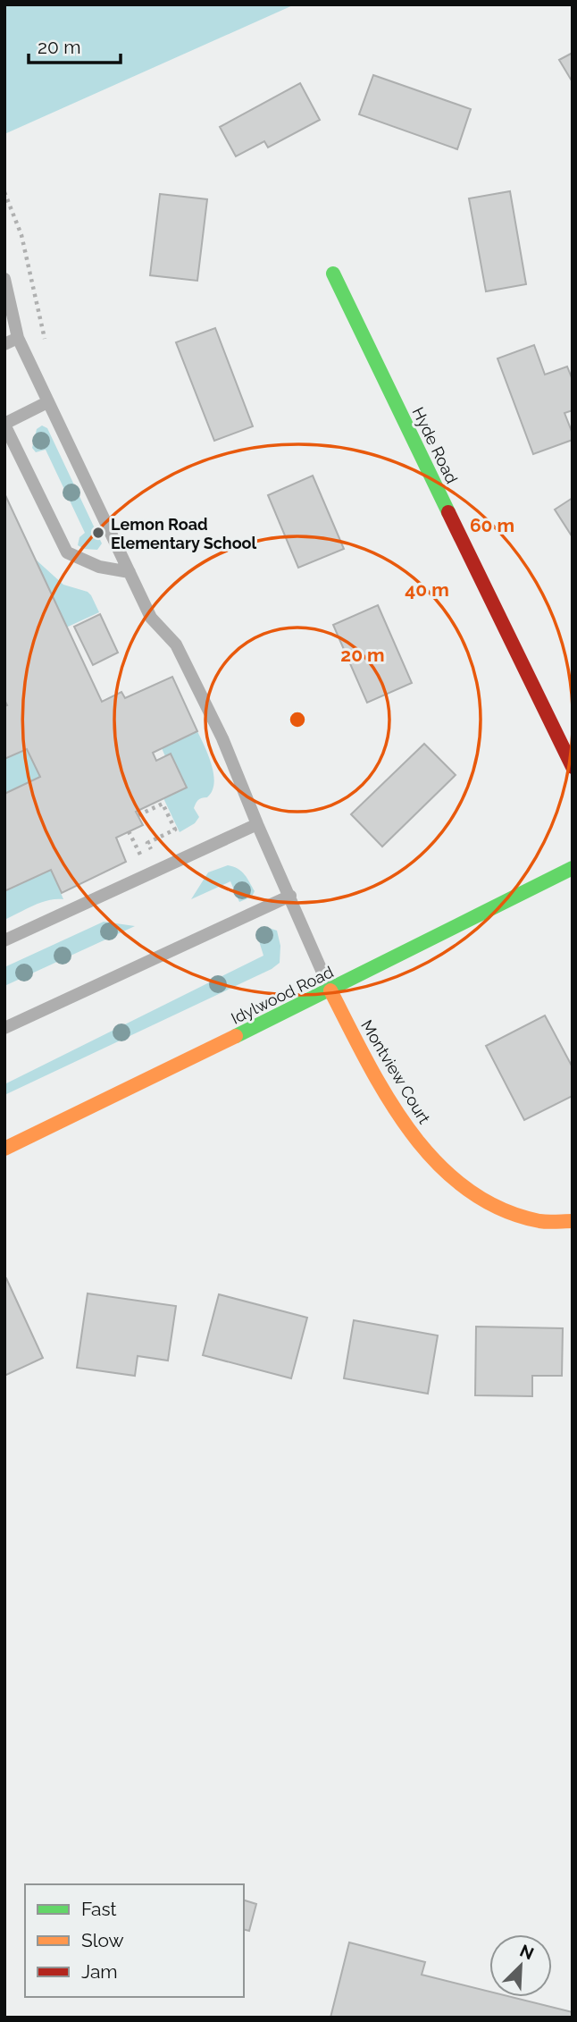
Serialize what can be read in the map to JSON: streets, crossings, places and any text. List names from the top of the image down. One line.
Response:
{"streets":{"street":["Hyde Road","Idylwood Road","Montview Court"]},"crossings":[["Idylwood Road","Montview Court"]],"places":["Lemon Road Elementary School"],"legend":["Fast","Slow","Jam"],"scale_bar":"20 m","north":"top right","rings":["60 m","40 m","20 m"]}
